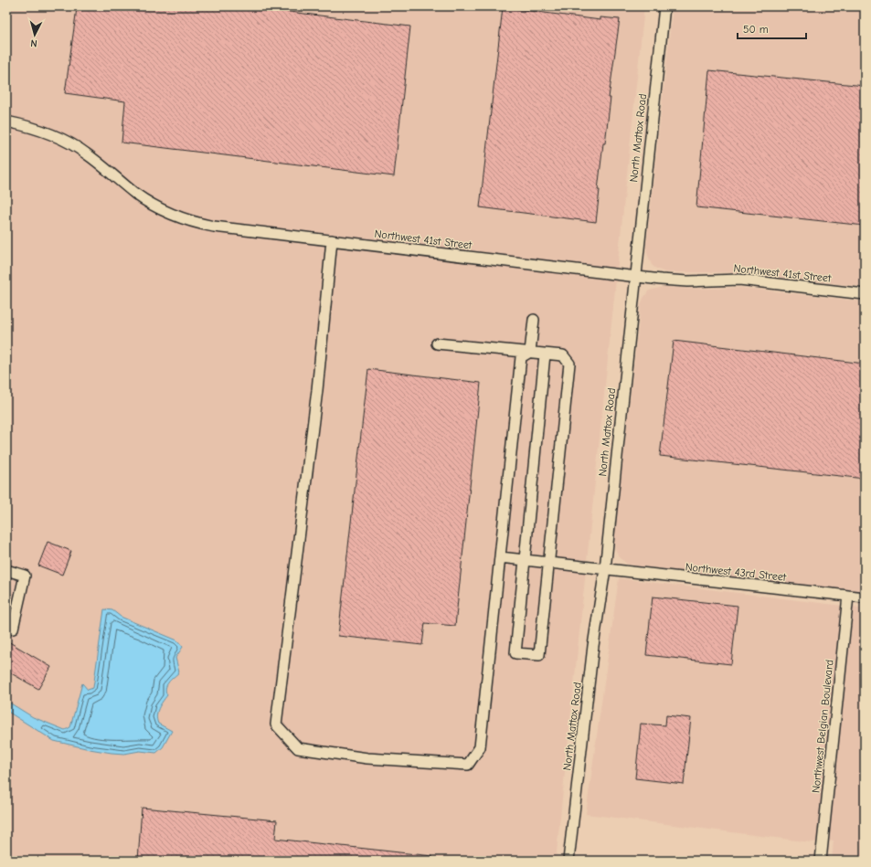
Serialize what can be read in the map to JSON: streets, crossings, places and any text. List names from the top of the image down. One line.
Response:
{"streets":{"street":["North Mattox Road","Northwest 41st Street","Northwest 43rd Street","Northwest Belgian Boulevard"]},"crossings":[["North Mattox Road","Northwest 41st Street"],["North Mattox Road","Northwest 43rd Street"],["Northwest 43rd Street","Northwest Belgian Boulevard"]],"scale_bar":"50 m","north":"bottom"}
